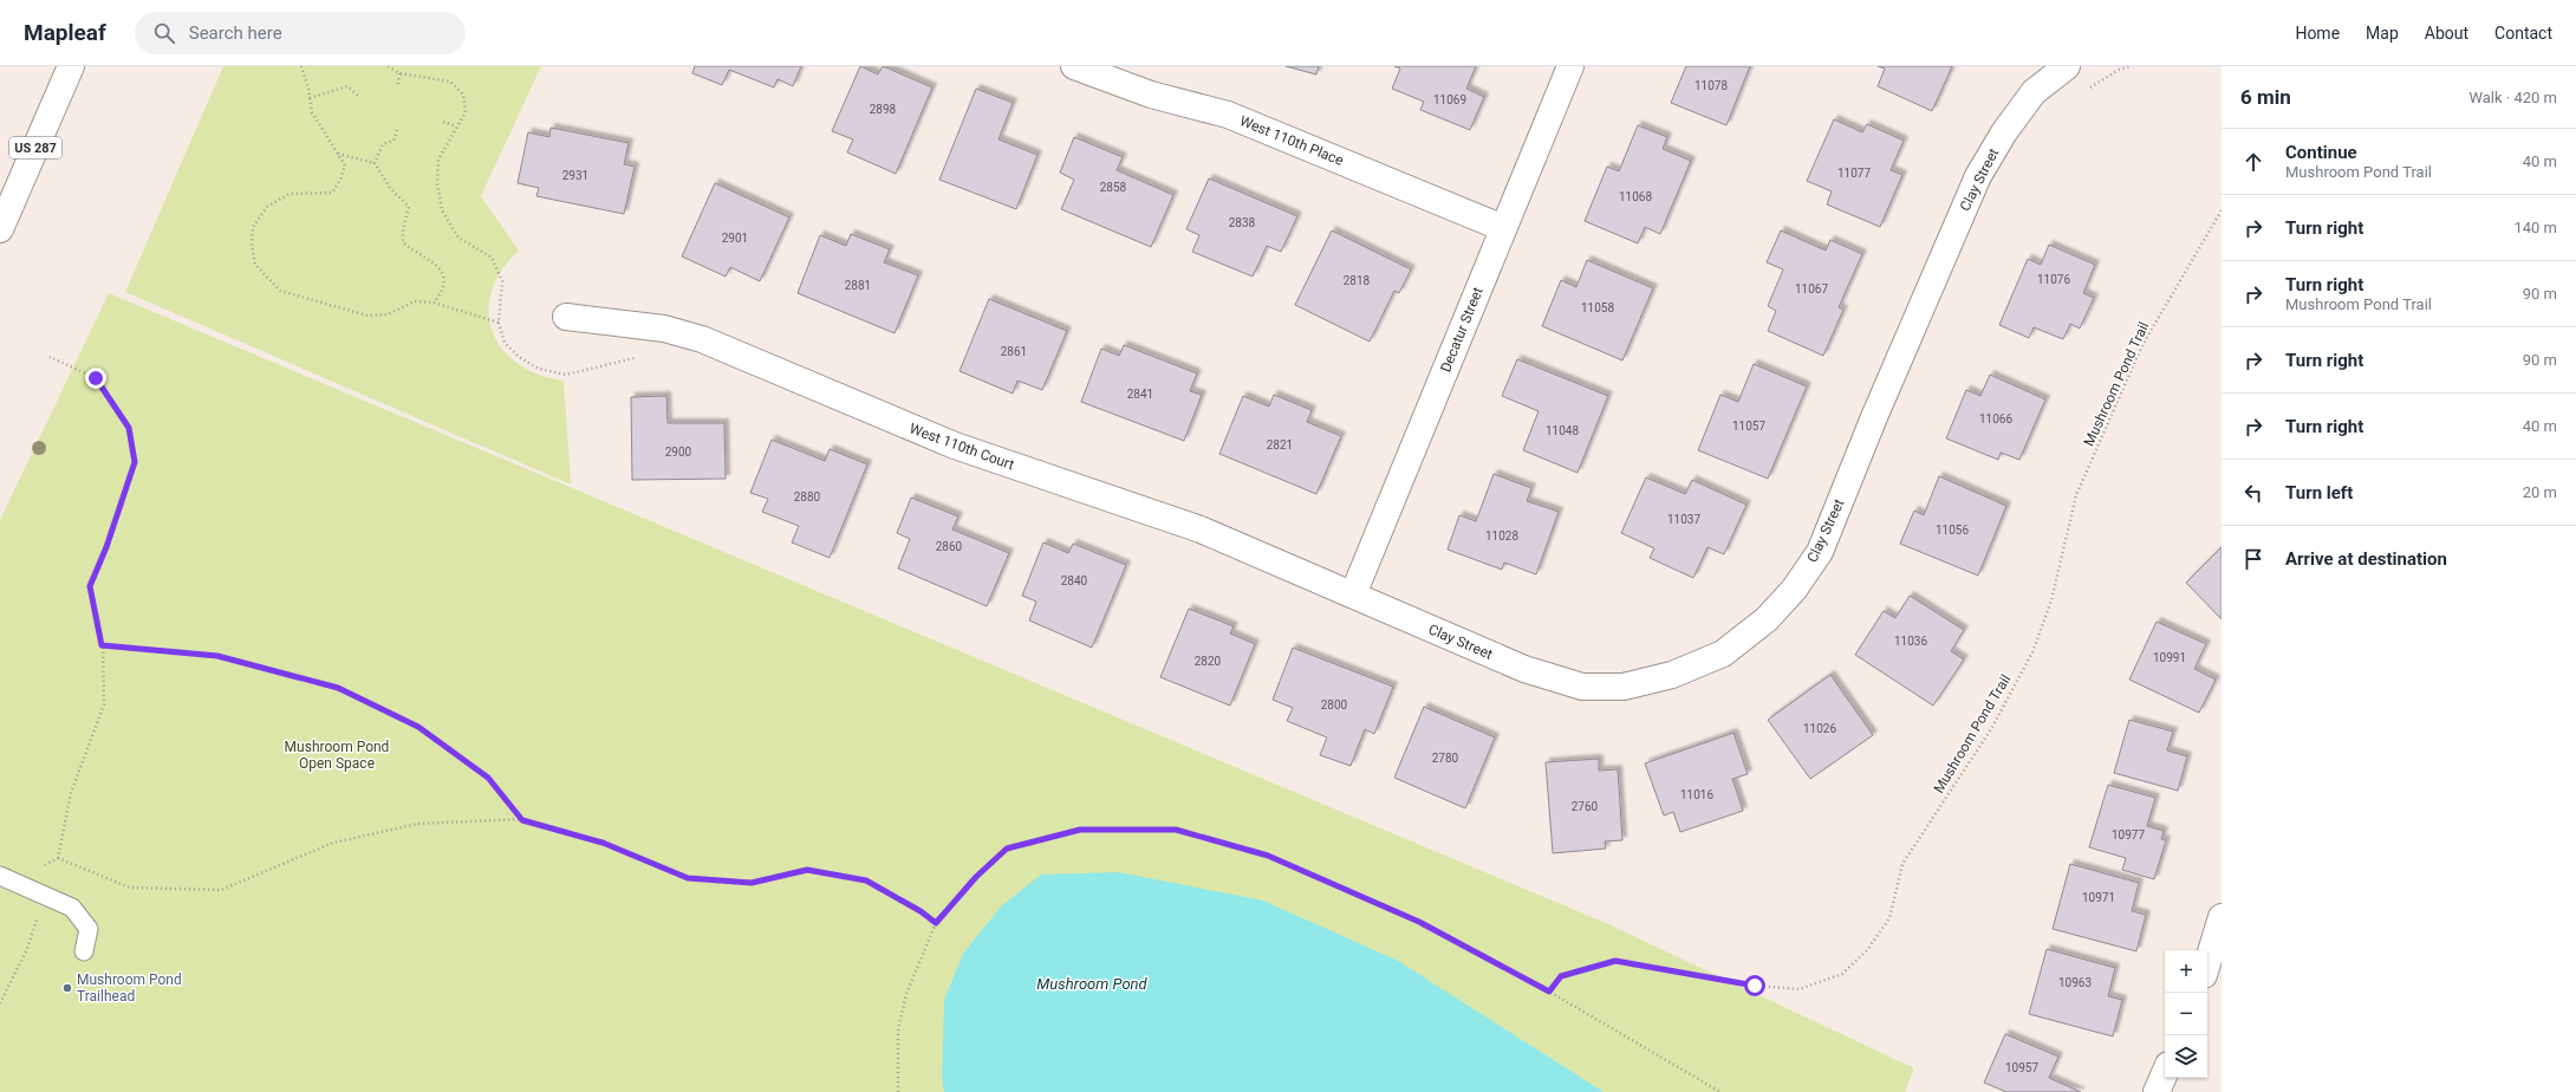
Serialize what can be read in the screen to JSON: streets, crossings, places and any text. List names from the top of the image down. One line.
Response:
{"streets":{"street":["West 110th Place","US 287","Clay Street","Decatur Street","West 110th Court"],"path":["Mushroom Pond Trail"]},"crossings":[["West 110th Place","Decatur Street"],["Clay Street","Decatur Street"],["Clay Street","West 110th Court"],["Decatur Street","West 110th Court"]],"water":["Mushroom Pond"],"parks":["Mushroom Pond Open Space"],"places":["Mushroom Pond Trailhead"],"house_numbers":["11078","11069","2898","11077","2931","2858","11068","2838","2901","11076","2818","2881","11067","11058","2861","2841","11066","11057","11048","2821","2900","2880","11037","11056","11028","2860","2840","11036","10991","2820","2800","11026","2780","11016","2760","10977","10971","10963","10957"],"page":{"header":"Mapleaf","search":"Search here","nav":["Home","Map","About","Contact"],"heading":["6 min","Walk · 420 m"],"list":[["Continue","Mushroom Pond Trail","40 m"],["Turn right","140 m"],["Turn right","Mushroom Pond Trail","90 m"],["Turn right","90 m"],["Turn right","40 m"],["Turn left","20 m"],"Arrive at destination"],"map_buttons":["+","−"]}}
